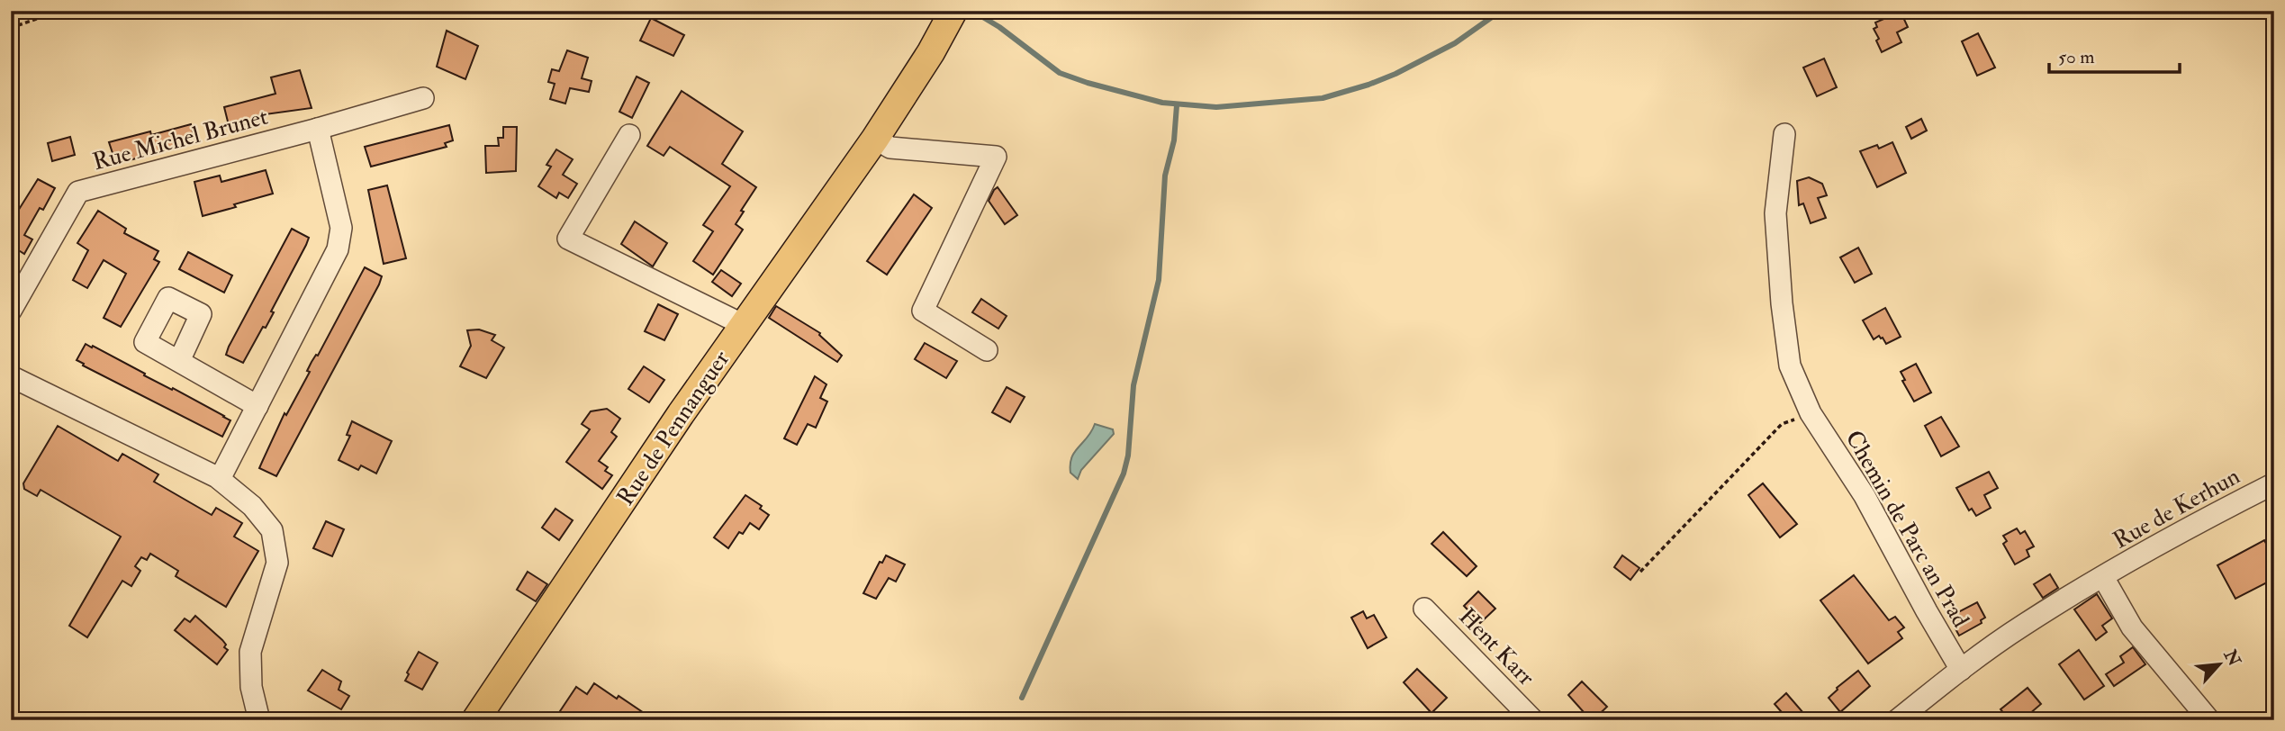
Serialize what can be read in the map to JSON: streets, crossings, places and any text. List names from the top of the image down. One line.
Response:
{"streets":{"main road":["Rue de Pennanguer"],"street":["Rue Michel Brunet","Rue de Kerhun","Chemin de Parc an Prad","Hent Karr"]},"crossings":[["Rue de Kerhun","Chemin de Parc an Prad"]],"scale_bar":"50 m","north":"top right"}
